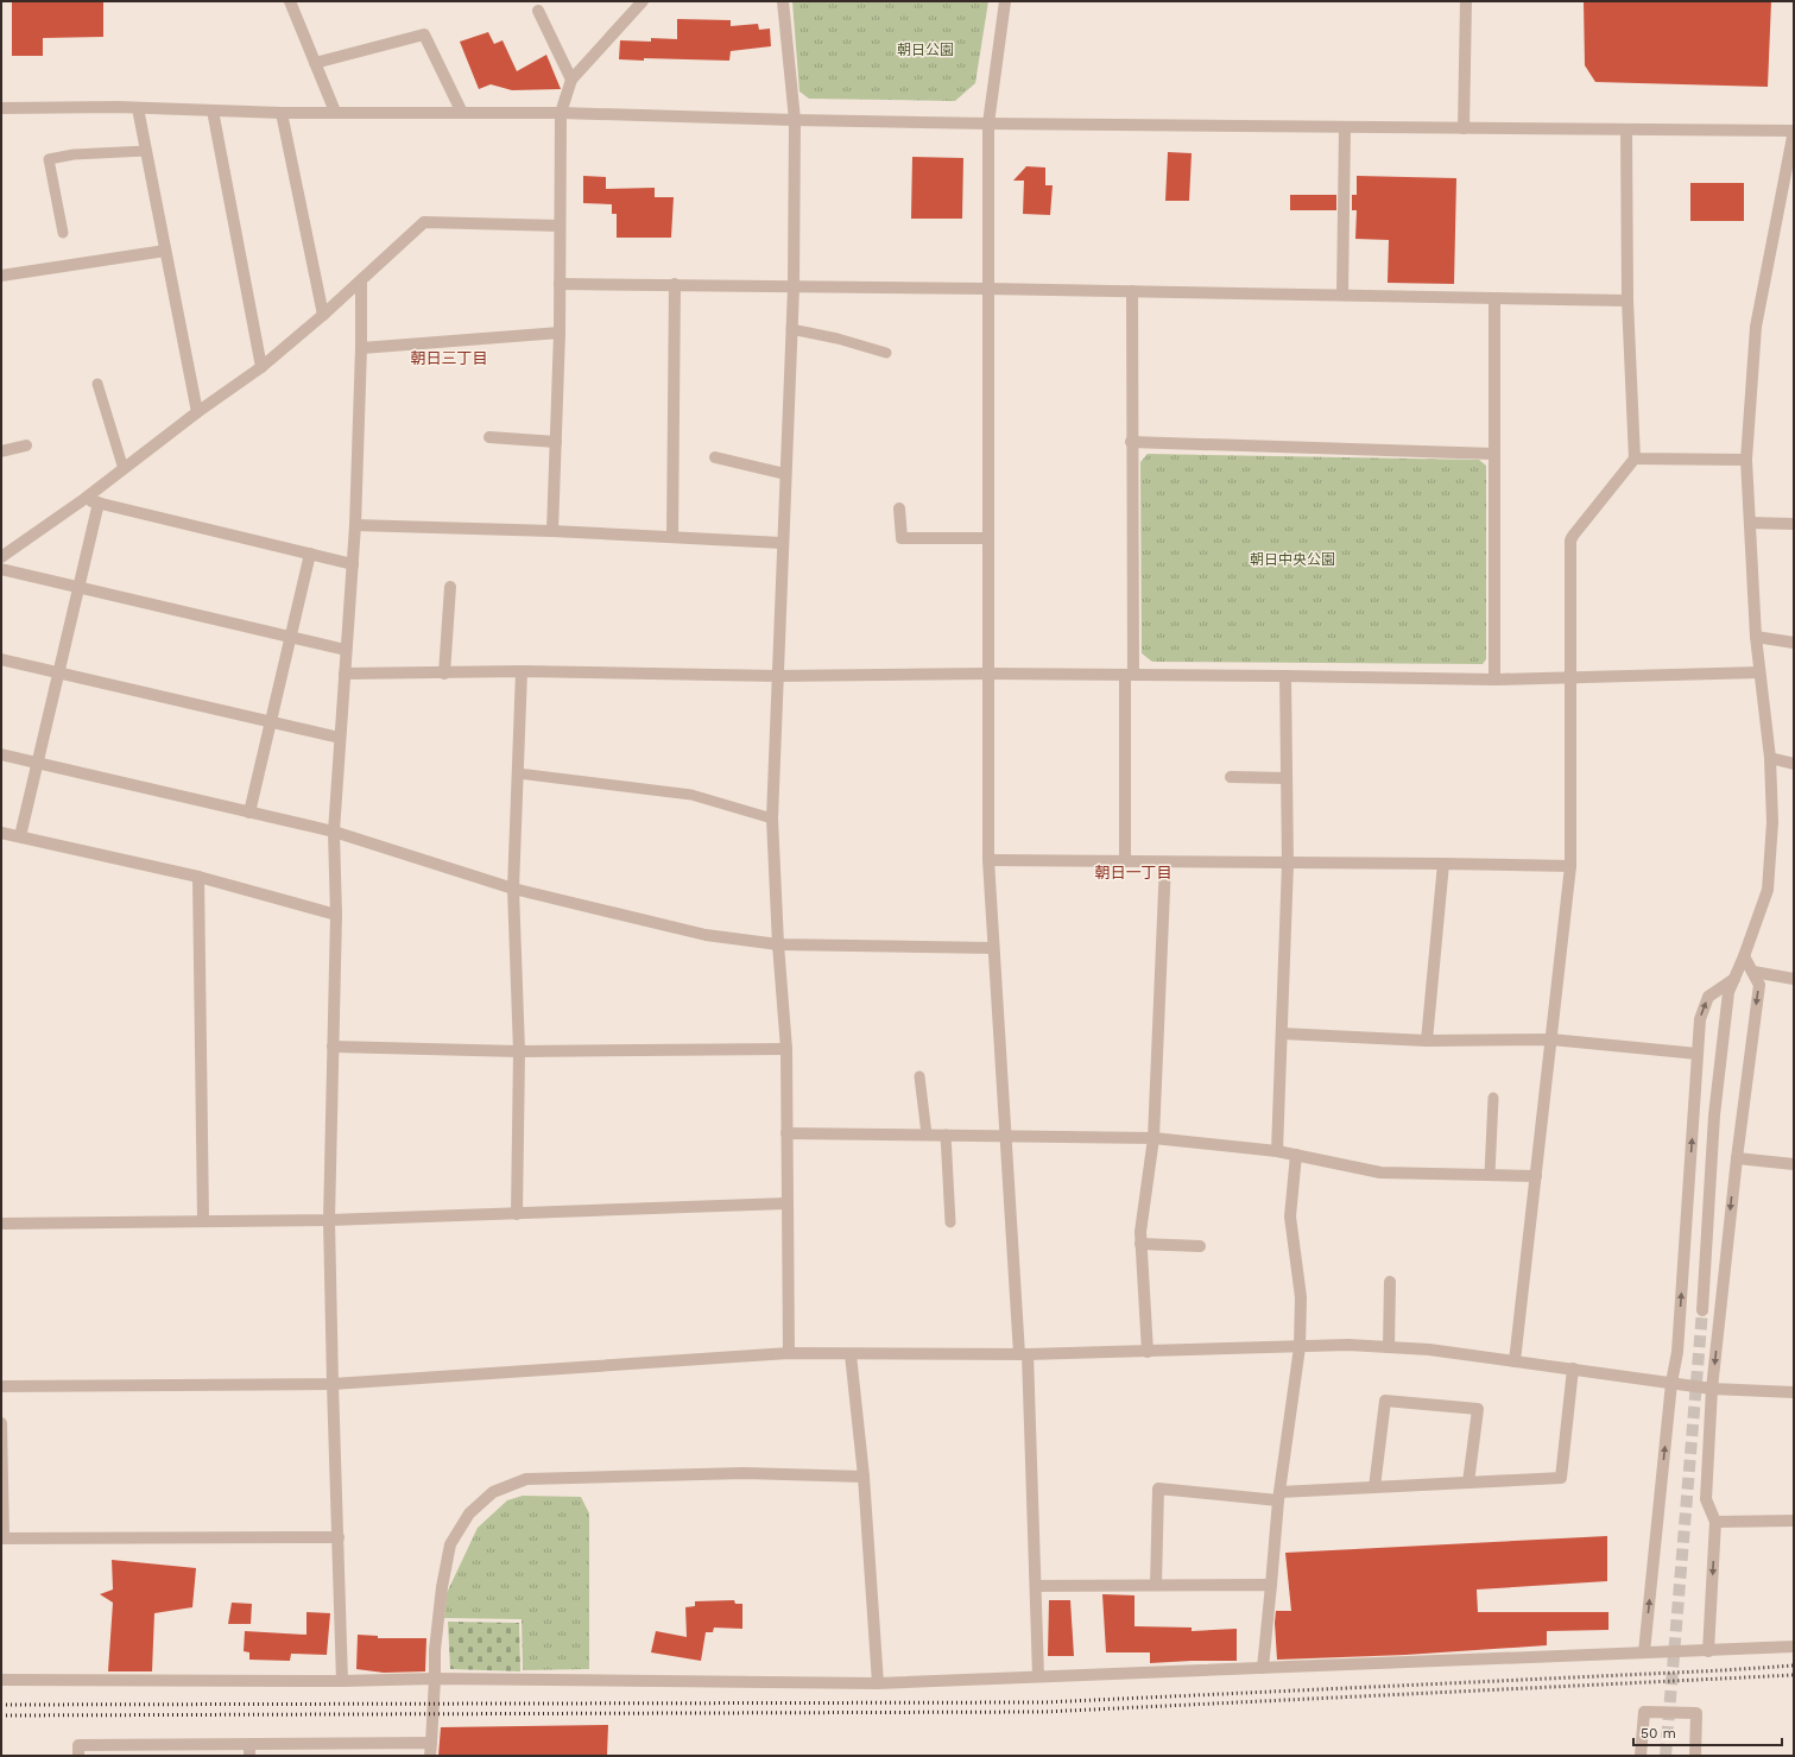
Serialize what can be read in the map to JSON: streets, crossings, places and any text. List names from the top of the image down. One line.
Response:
{"districts":["朝日三丁目","朝日一丁目"],"parks":["朝日公園","朝日中央公園"],"scale_bar":"50 m"}
